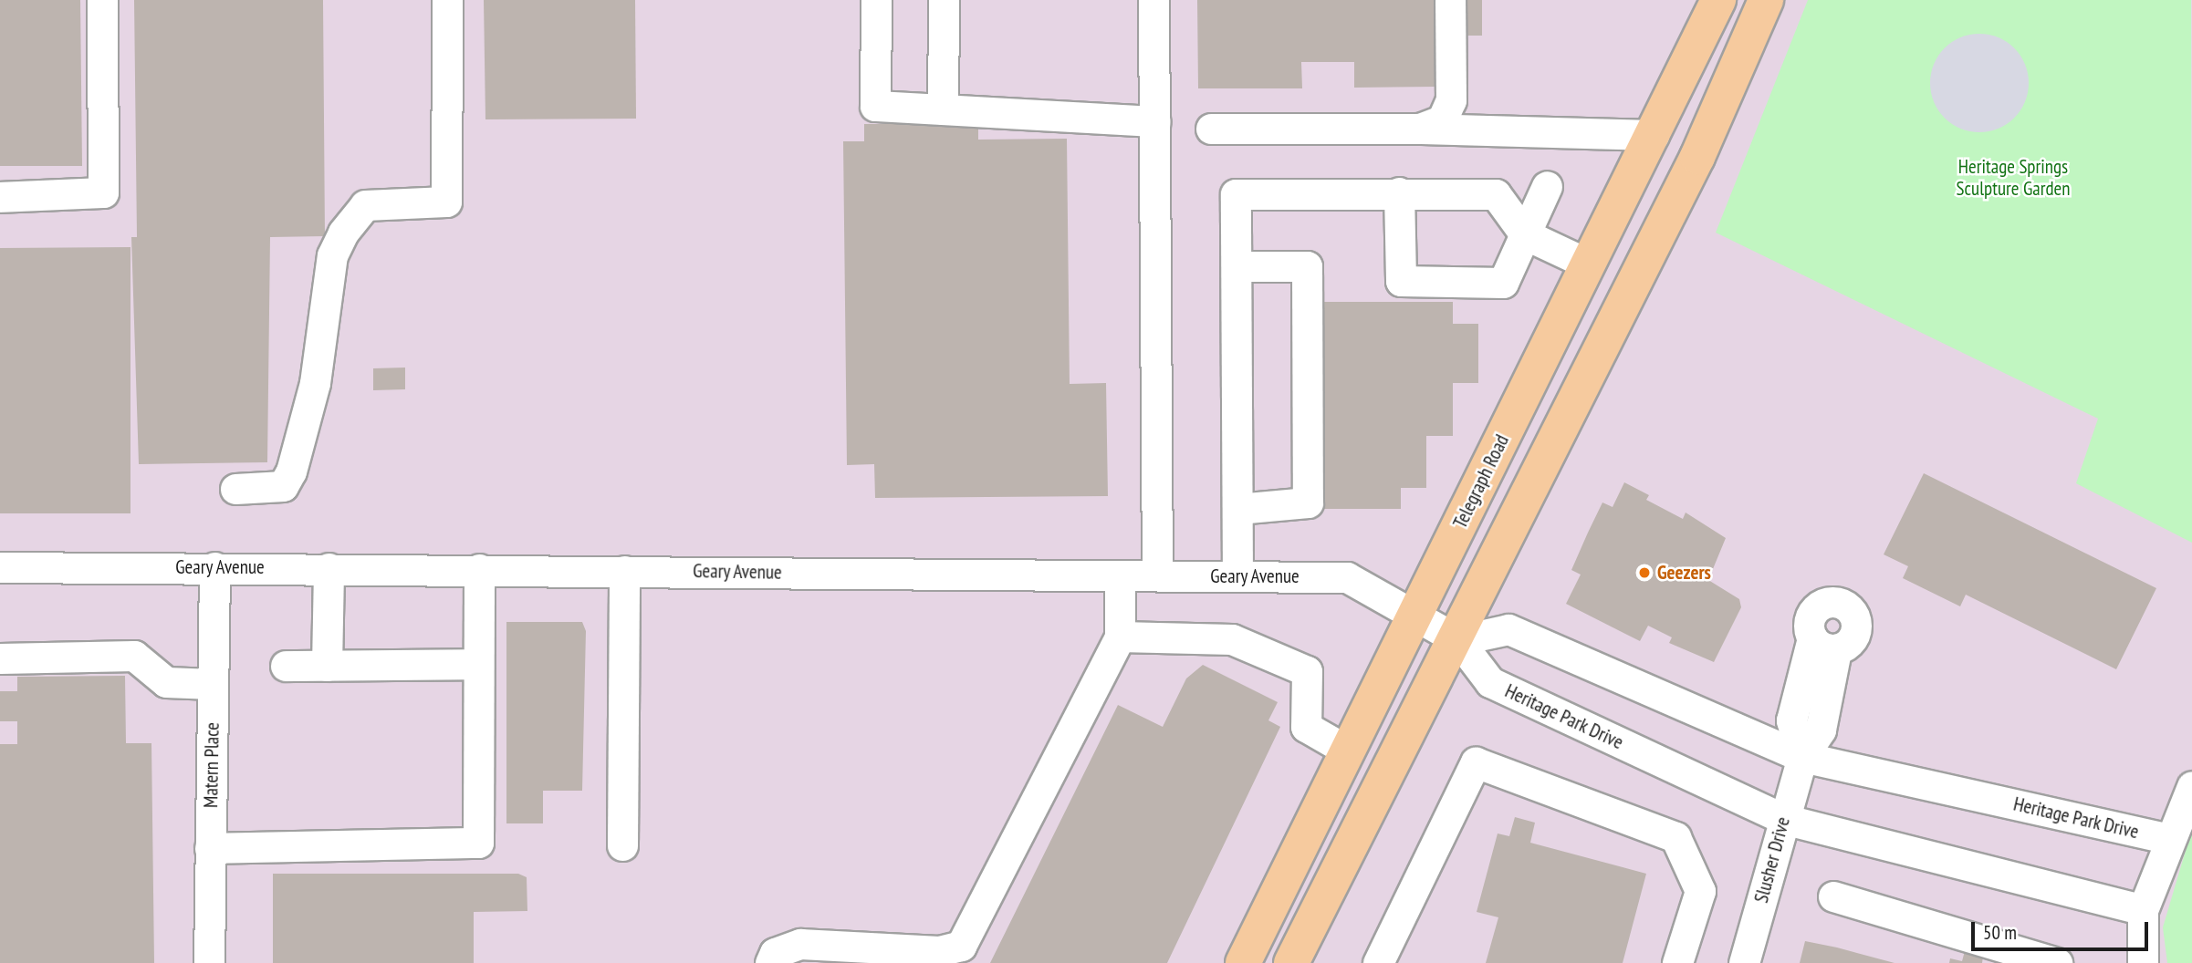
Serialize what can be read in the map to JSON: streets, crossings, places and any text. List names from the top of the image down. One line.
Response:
{"streets":{"main road":["Telegraph Road"],"street":["Geary Avenue","Heritage Park Drive","Matern Place","Slusher Drive"]},"crossings":[["Telegraph Road","Geary Avenue"],["Geary Avenue","Heritage Park Drive"],["Geary Avenue","Matern Place"],["Heritage Park Drive","Slusher Drive"]],"parks":["Heritage Springs Sculpture Garden"],"places":["Geezers"],"scale_bar":"50 m"}
